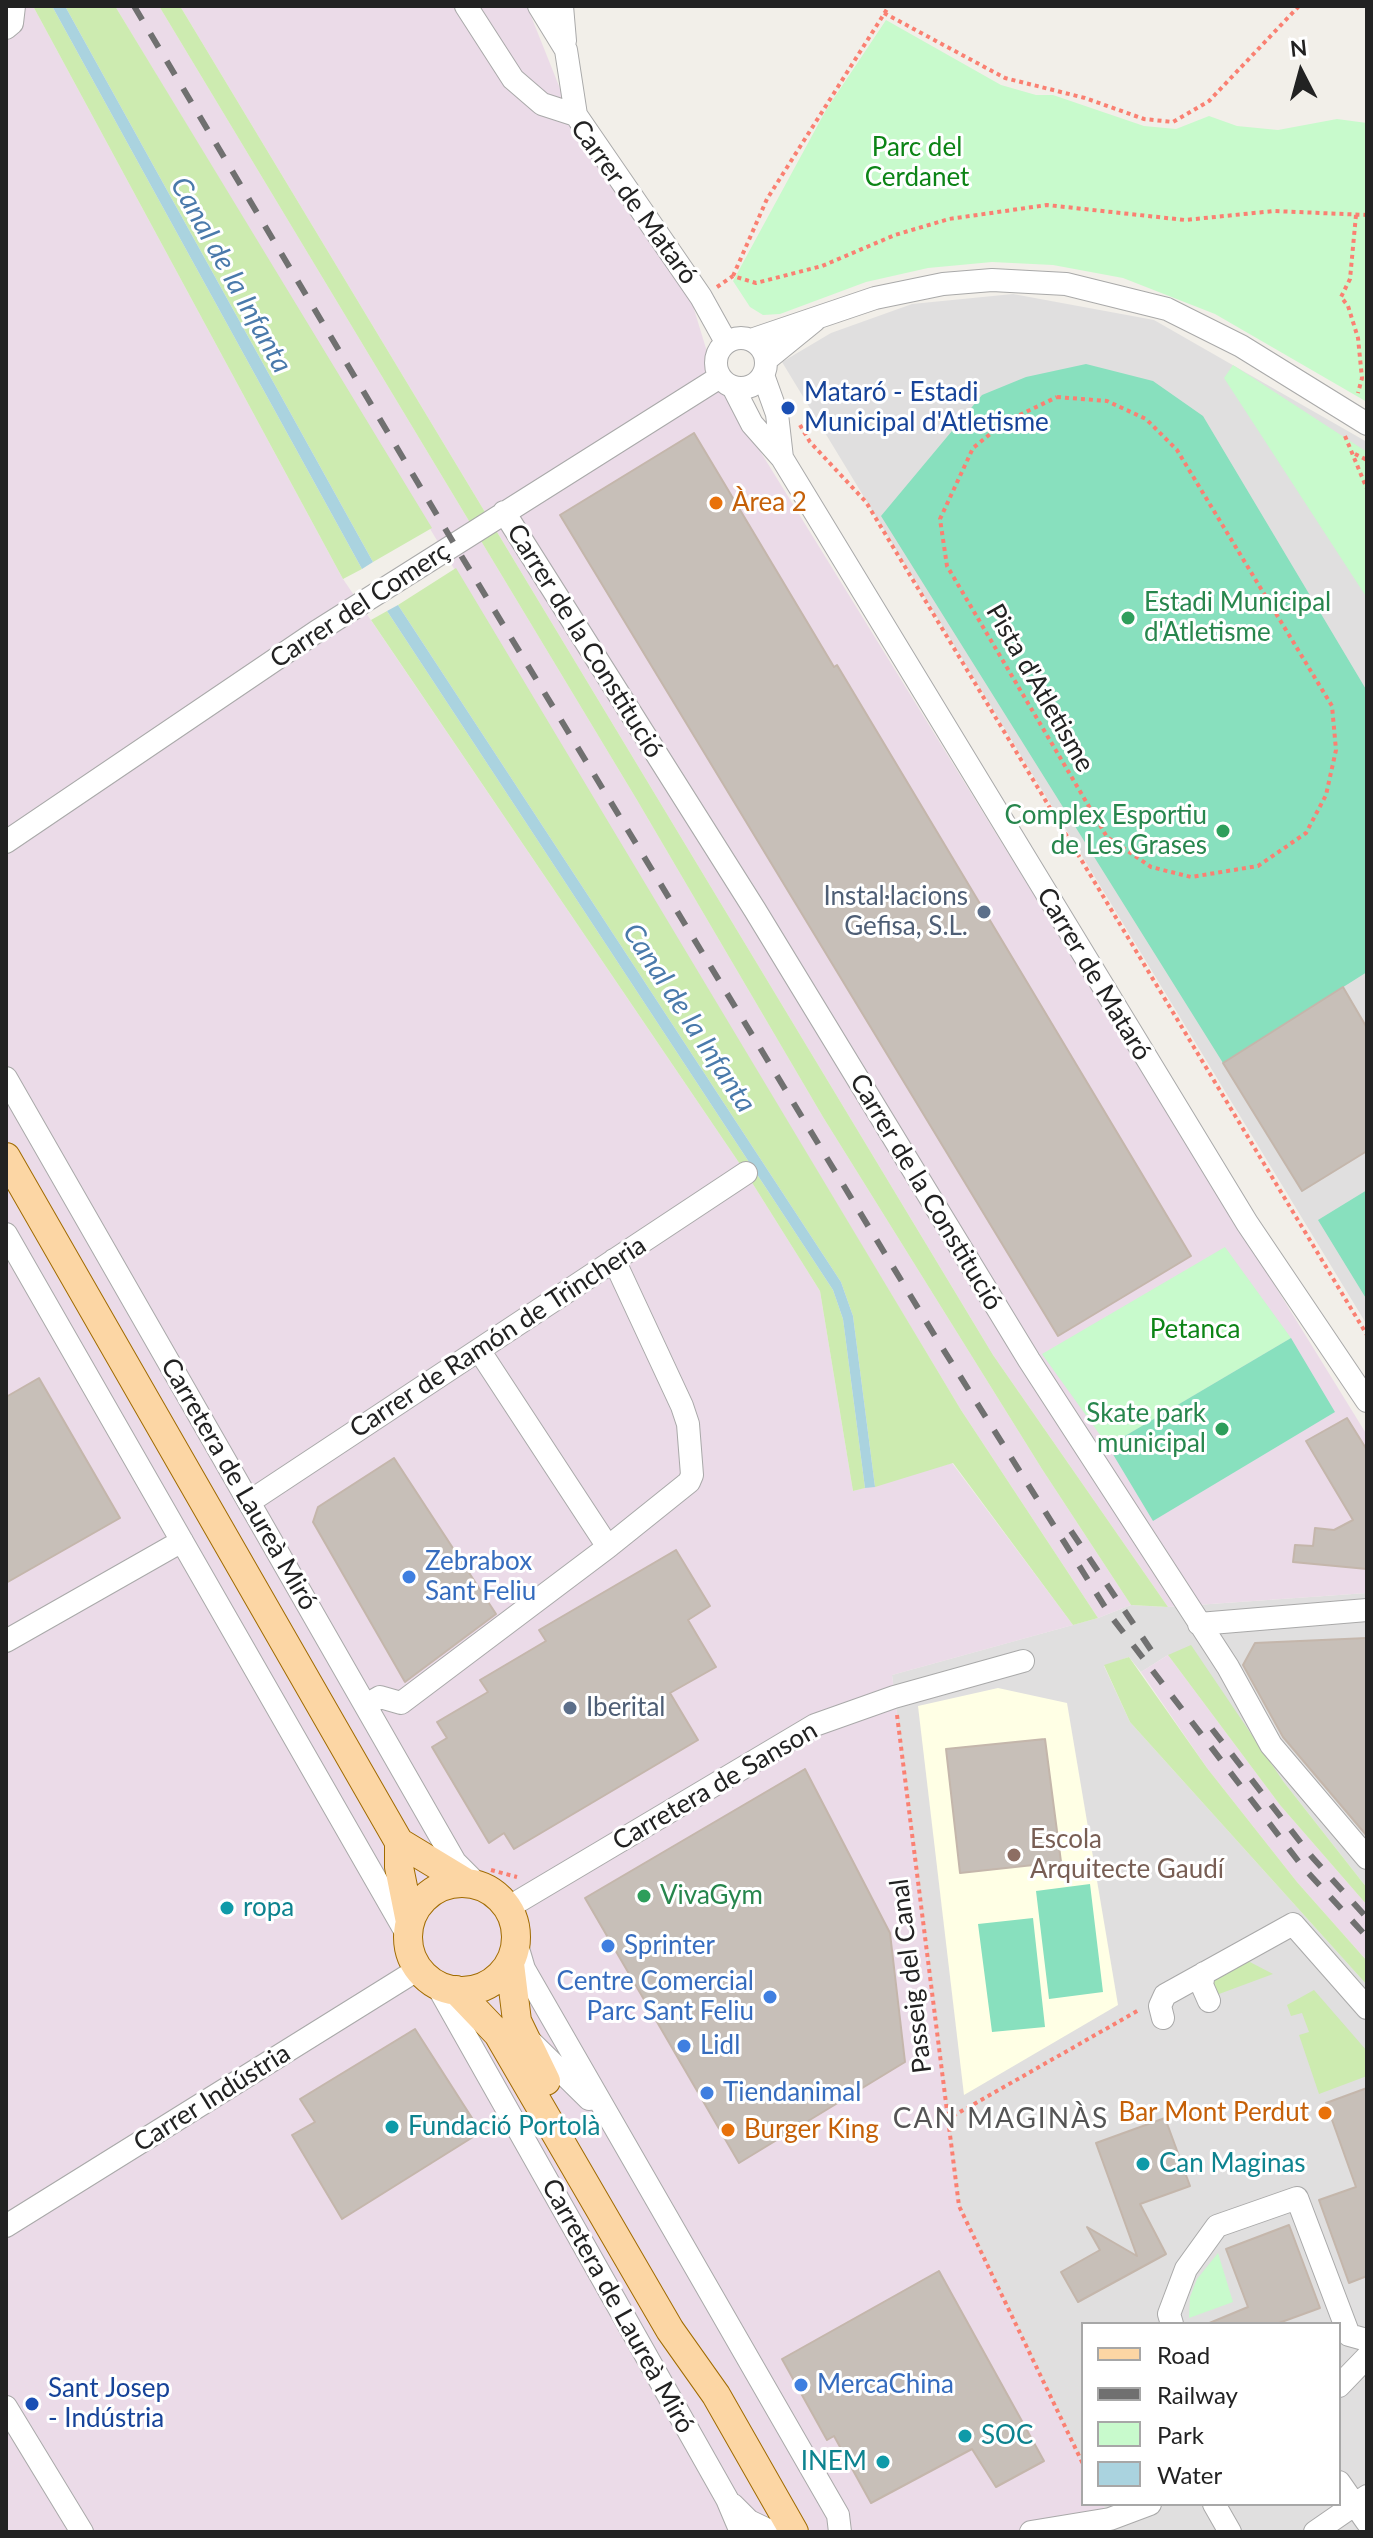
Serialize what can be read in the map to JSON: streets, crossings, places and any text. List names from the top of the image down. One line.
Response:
{"streets":{"main road":["Carretera de Laureà Miró"],"street":["Carrer de Mataró","Carrer del Comerç","Carrer de la Constitució","Carrer de Ramón de Trincheria","Carretera de Sanson","Carrer Indústria"],"path":["Pista d'Atletisme","Passeig del Canal"]},"crossings":[["Carrer de Mataró","Carrer del Comerç"],["Carrer del Comerç","Carrer de la Constitució"],["Carrer de Ramón de Trincheria","Carretera de Laureà Miró"],["Carretera de Laureà Miró","Carretera de Sanson"],["Carretera de Laureà Miró","Carrer Indústria"],["Carretera de Sanson","Passeig del Canal"],["Carretera de Sanson","Carrer Indústria"]],"districts":["CAN MAGINÀS"],"water":["Canal de la Infanta"],"parks":["Parc del Cerdanet","Petanca"],"places":["Mataró - Estadi Municipal d'Atletisme","Àrea 2","Estadi Municipal d'Atletisme","Complex Esportiu de Les Grases","Instal·lacions Gefisa, S.L.","Skate park municipal","Zebrabox Sant Feliu","Iberital","Escola Arquitecte Gaudí","VivaGym","ropa","Sprinter","Centre Comercial Parc Sant Feliu","Lidl","Tiendanimal","Bar Mont Perdut","Fundació Portolà","Burger King","Can Maginas","MercaChina","Sant Josep - Indústria","SOC","INEM"],"legend":["Road","Railway","Park","Water"],"north":"top"}
